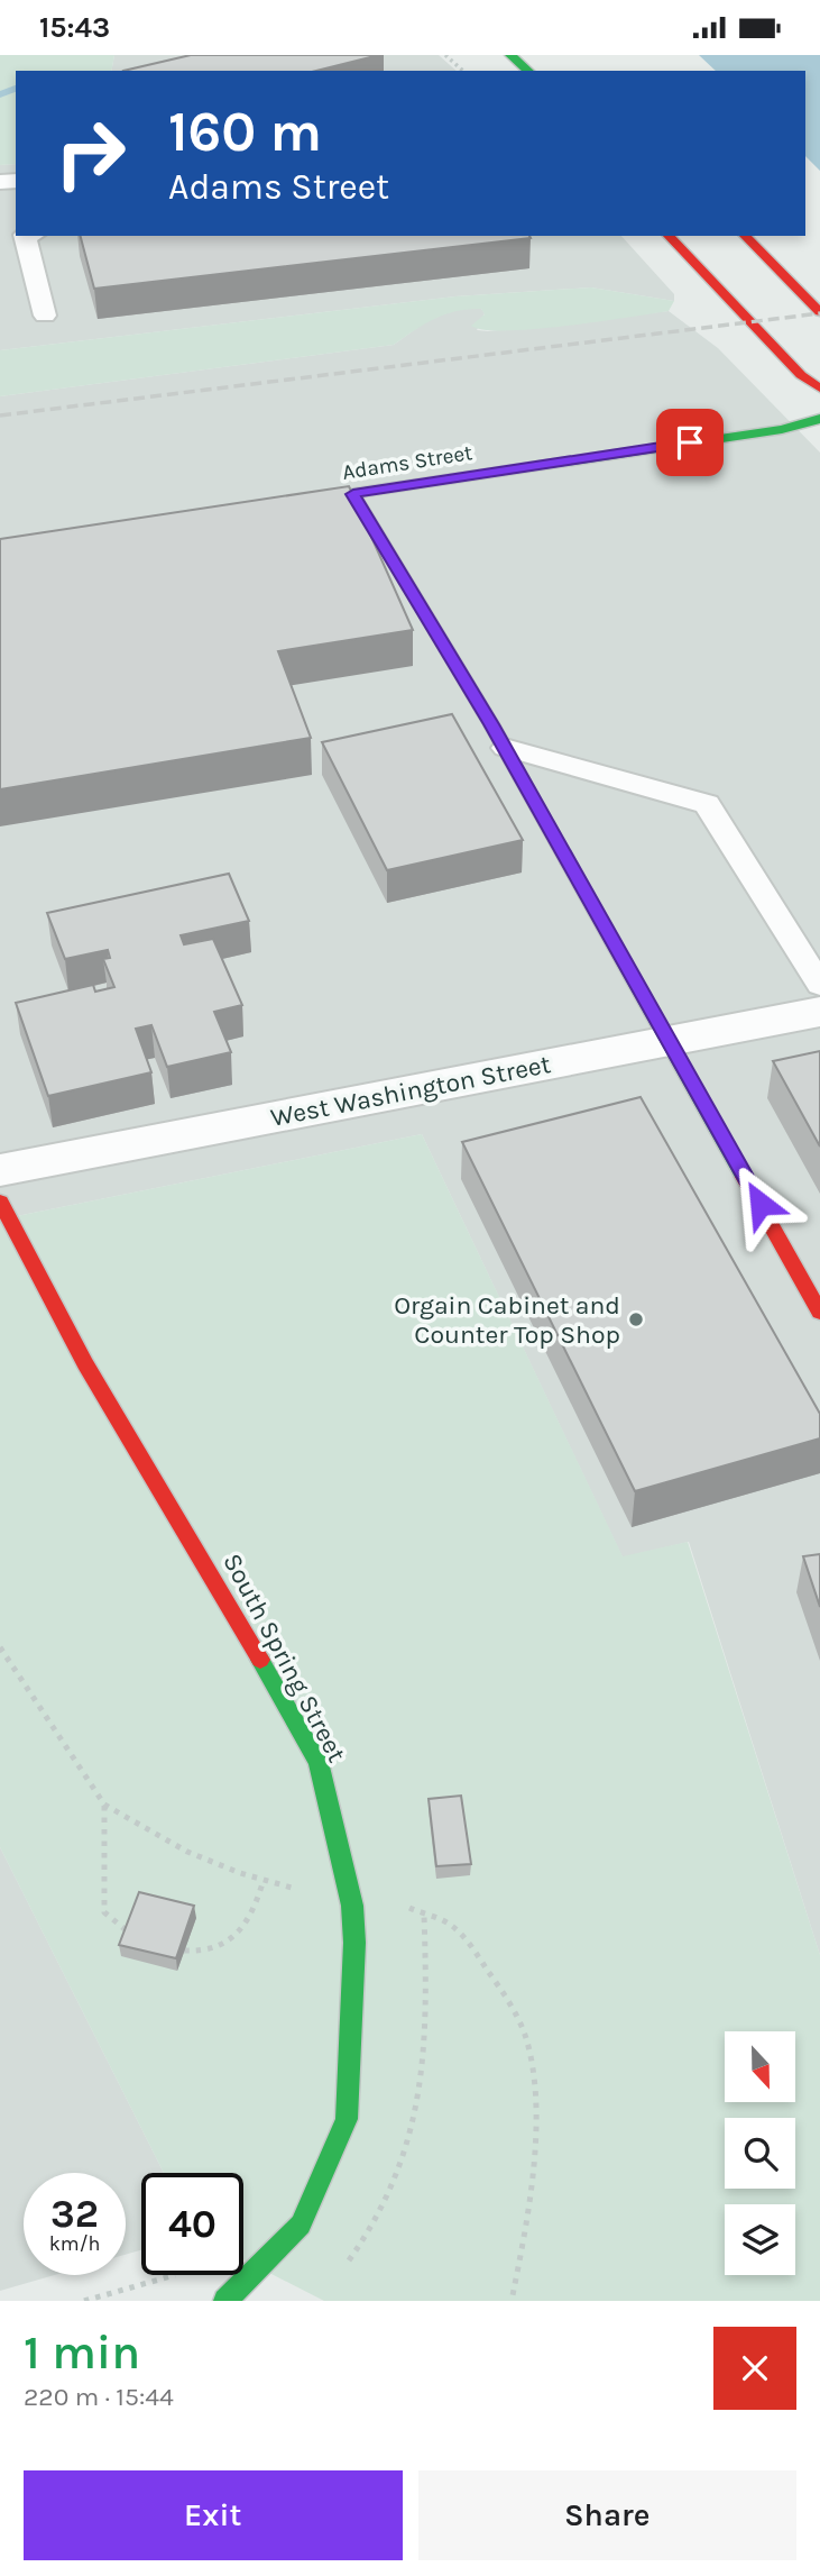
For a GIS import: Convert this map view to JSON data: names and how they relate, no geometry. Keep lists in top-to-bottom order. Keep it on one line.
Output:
{"streets":{"main road":["Adams Street","South Spring Street"],"street":["West Washington Street"]},"places":["Orgain Cabinet and Counter Top Shop"],"north":"bottom","page":{"status":"15:43","turn":["160 m","Adams Street"],"speed":"32 km/h","limit":"40","heading":["1 min","220 m · 15:44"],"buttons":["Exit","Share"]}}
